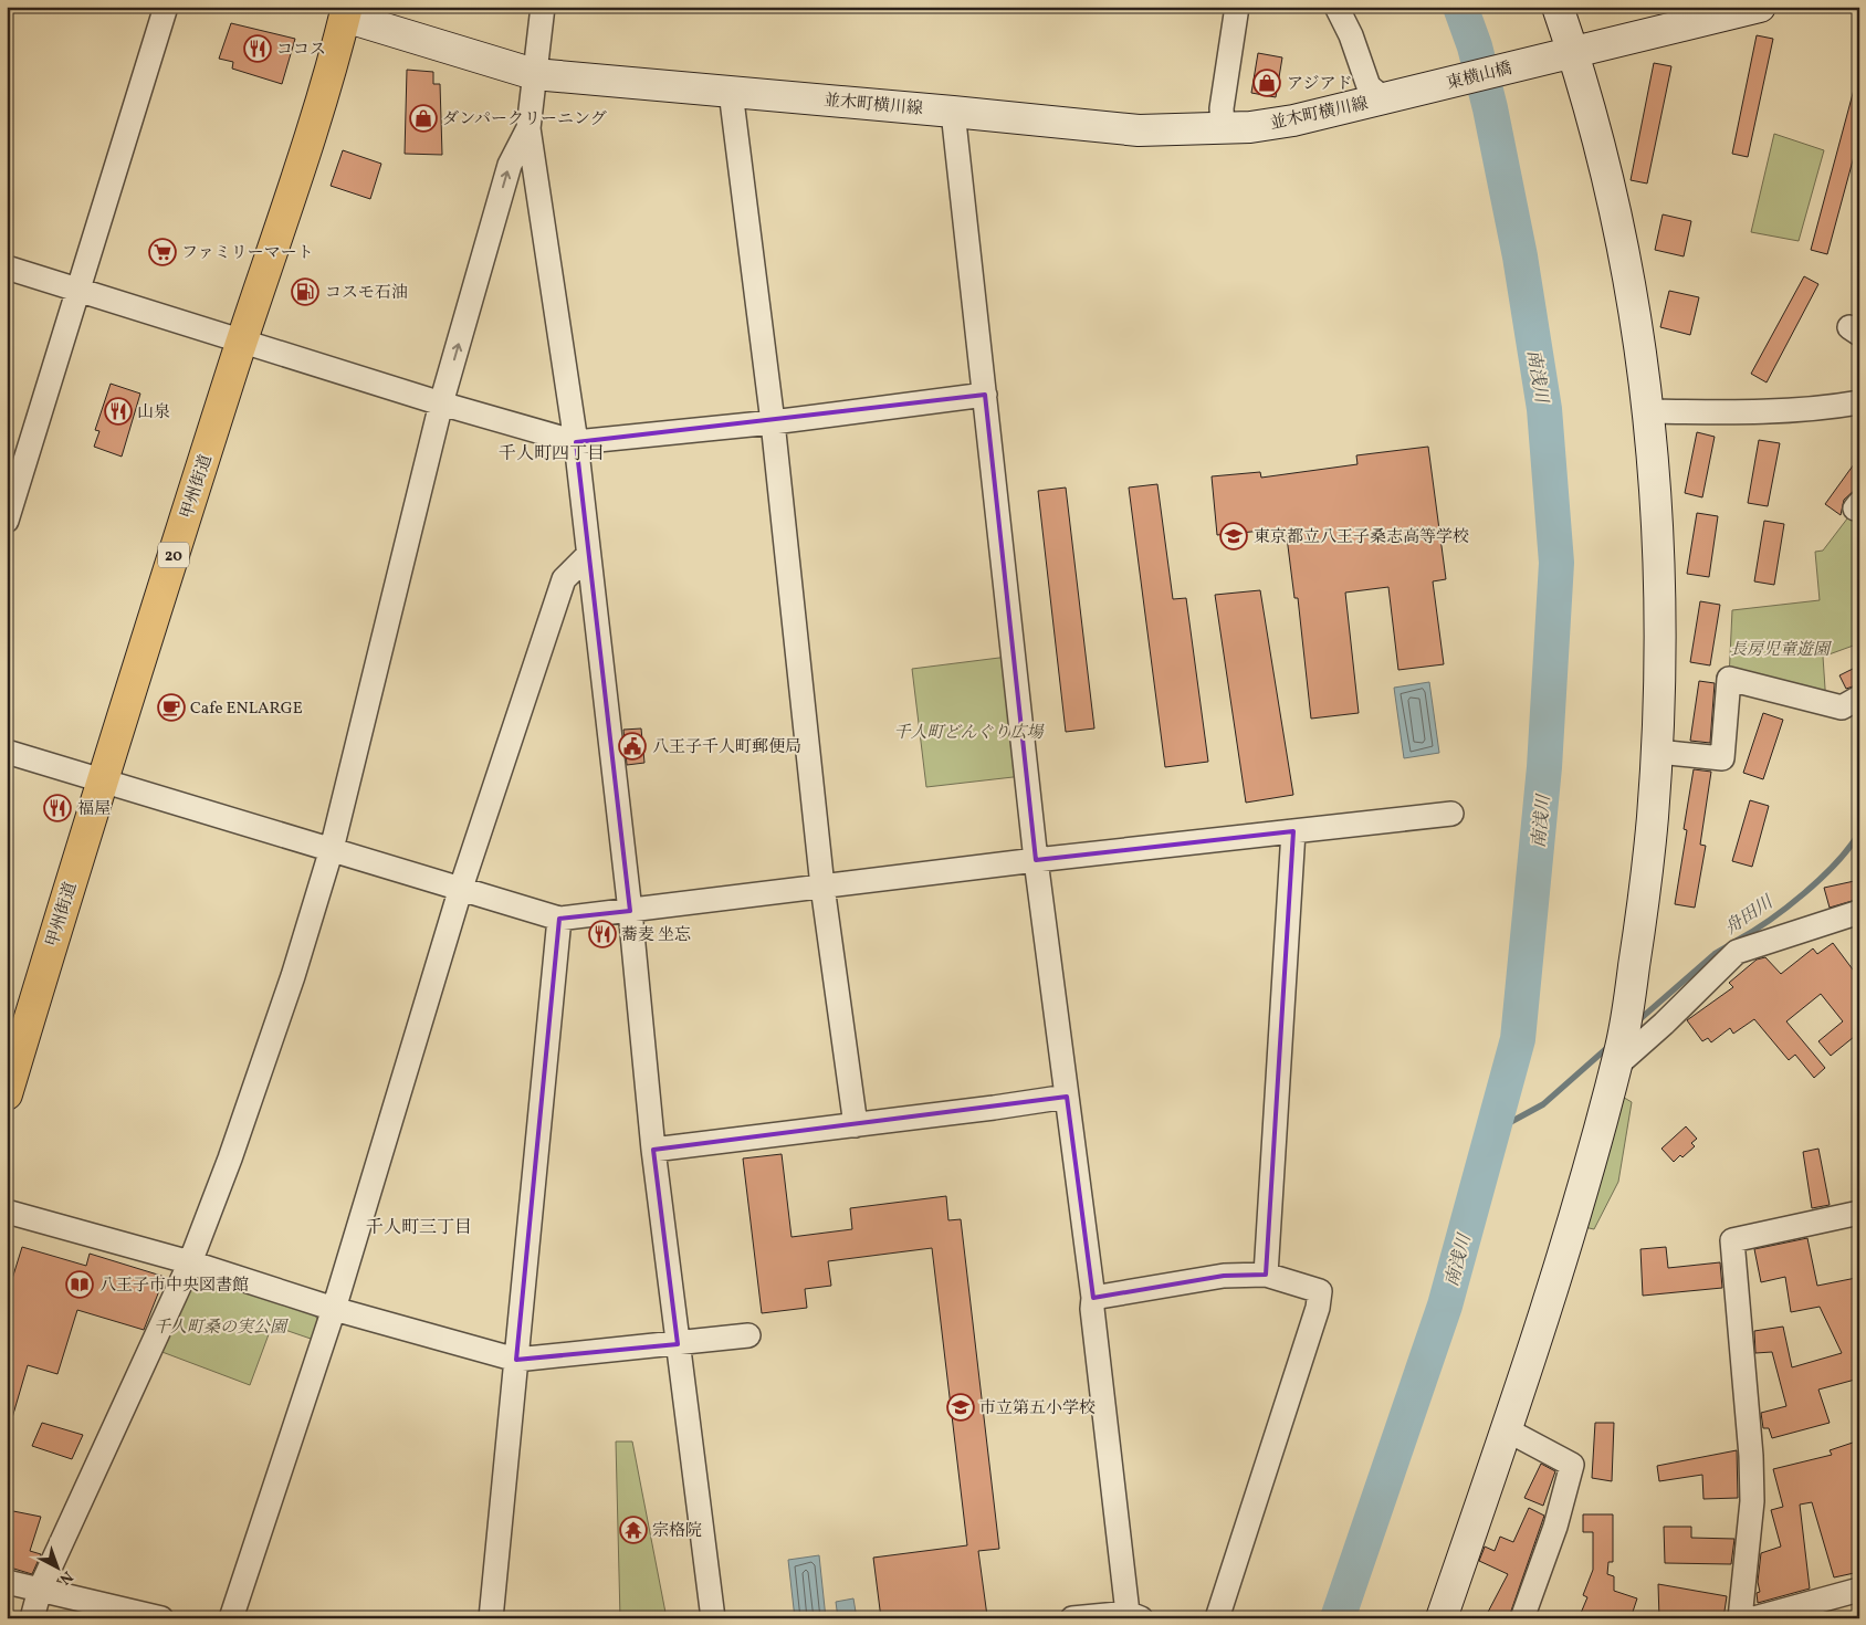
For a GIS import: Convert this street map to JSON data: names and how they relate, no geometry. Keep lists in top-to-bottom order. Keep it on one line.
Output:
{"streets":{"highway":["甲州街道","20"],"street":["東横山橋","並木町横川線"]},"crossings":[["東横山橋","並木町横川線"],["並木町横川線","甲州街道"]],"districts":["千人町四丁目","千人町三丁目"],"water":["南浅川","舟田川"],"parks":["長房児童遊園","千人町どんぐり広場","千人町桑の実公園"],"places":{"restaurant":["ココス","山泉","福屋","蕎麦 坐忘"],"shop":["アジアド","ダンパークリーニング"],"supermarket":["ファミリーマート"],"fuel station":["コスモ石油"],"school or university":["東京都立八王子桑志高等学校","市立第五小学校"],"cafe":["Cafe ENLARGE"],"public building":["八王子千人町郵便局"],"library":["八王子市中央図書館"],"temple":["宗格院"]},"north":"bottom right"}
